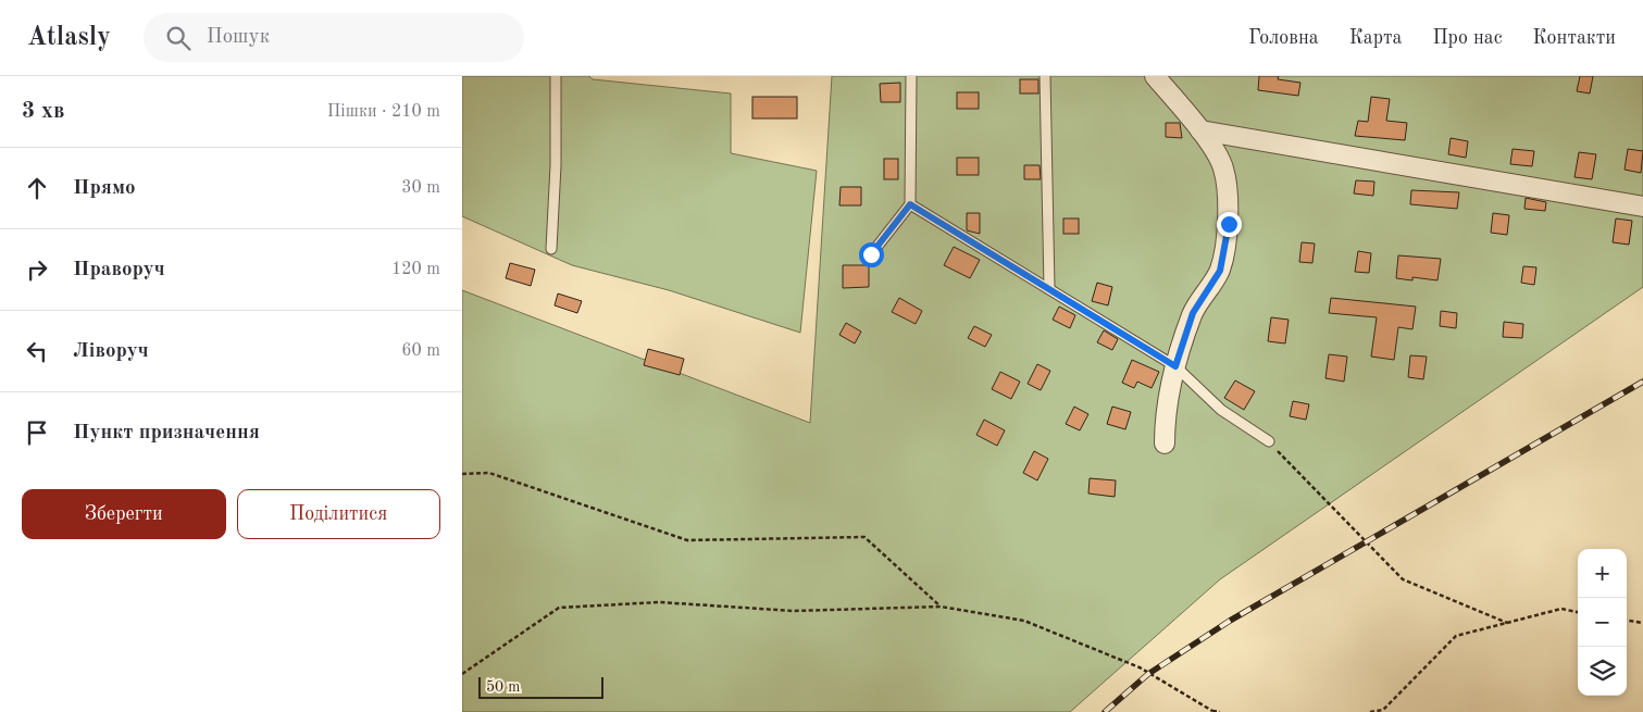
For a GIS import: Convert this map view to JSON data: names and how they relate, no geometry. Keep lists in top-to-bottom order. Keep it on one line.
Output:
{"scale_bar":"50 m","page":{"header":"Atlasly","search":"Пошук","nav":["Головна","Карта","Про нас","Контакти"],"heading":["3 хв","Пішки · 210 m"],"list":[["Прямо","30 m"],["Праворуч","120 m"],["Ліворуч","60 m"],"Пункт призначення"],"buttons":["Зберегти","Поділитися"],"map_buttons":["+","−"],"scale":"50 m"}}
